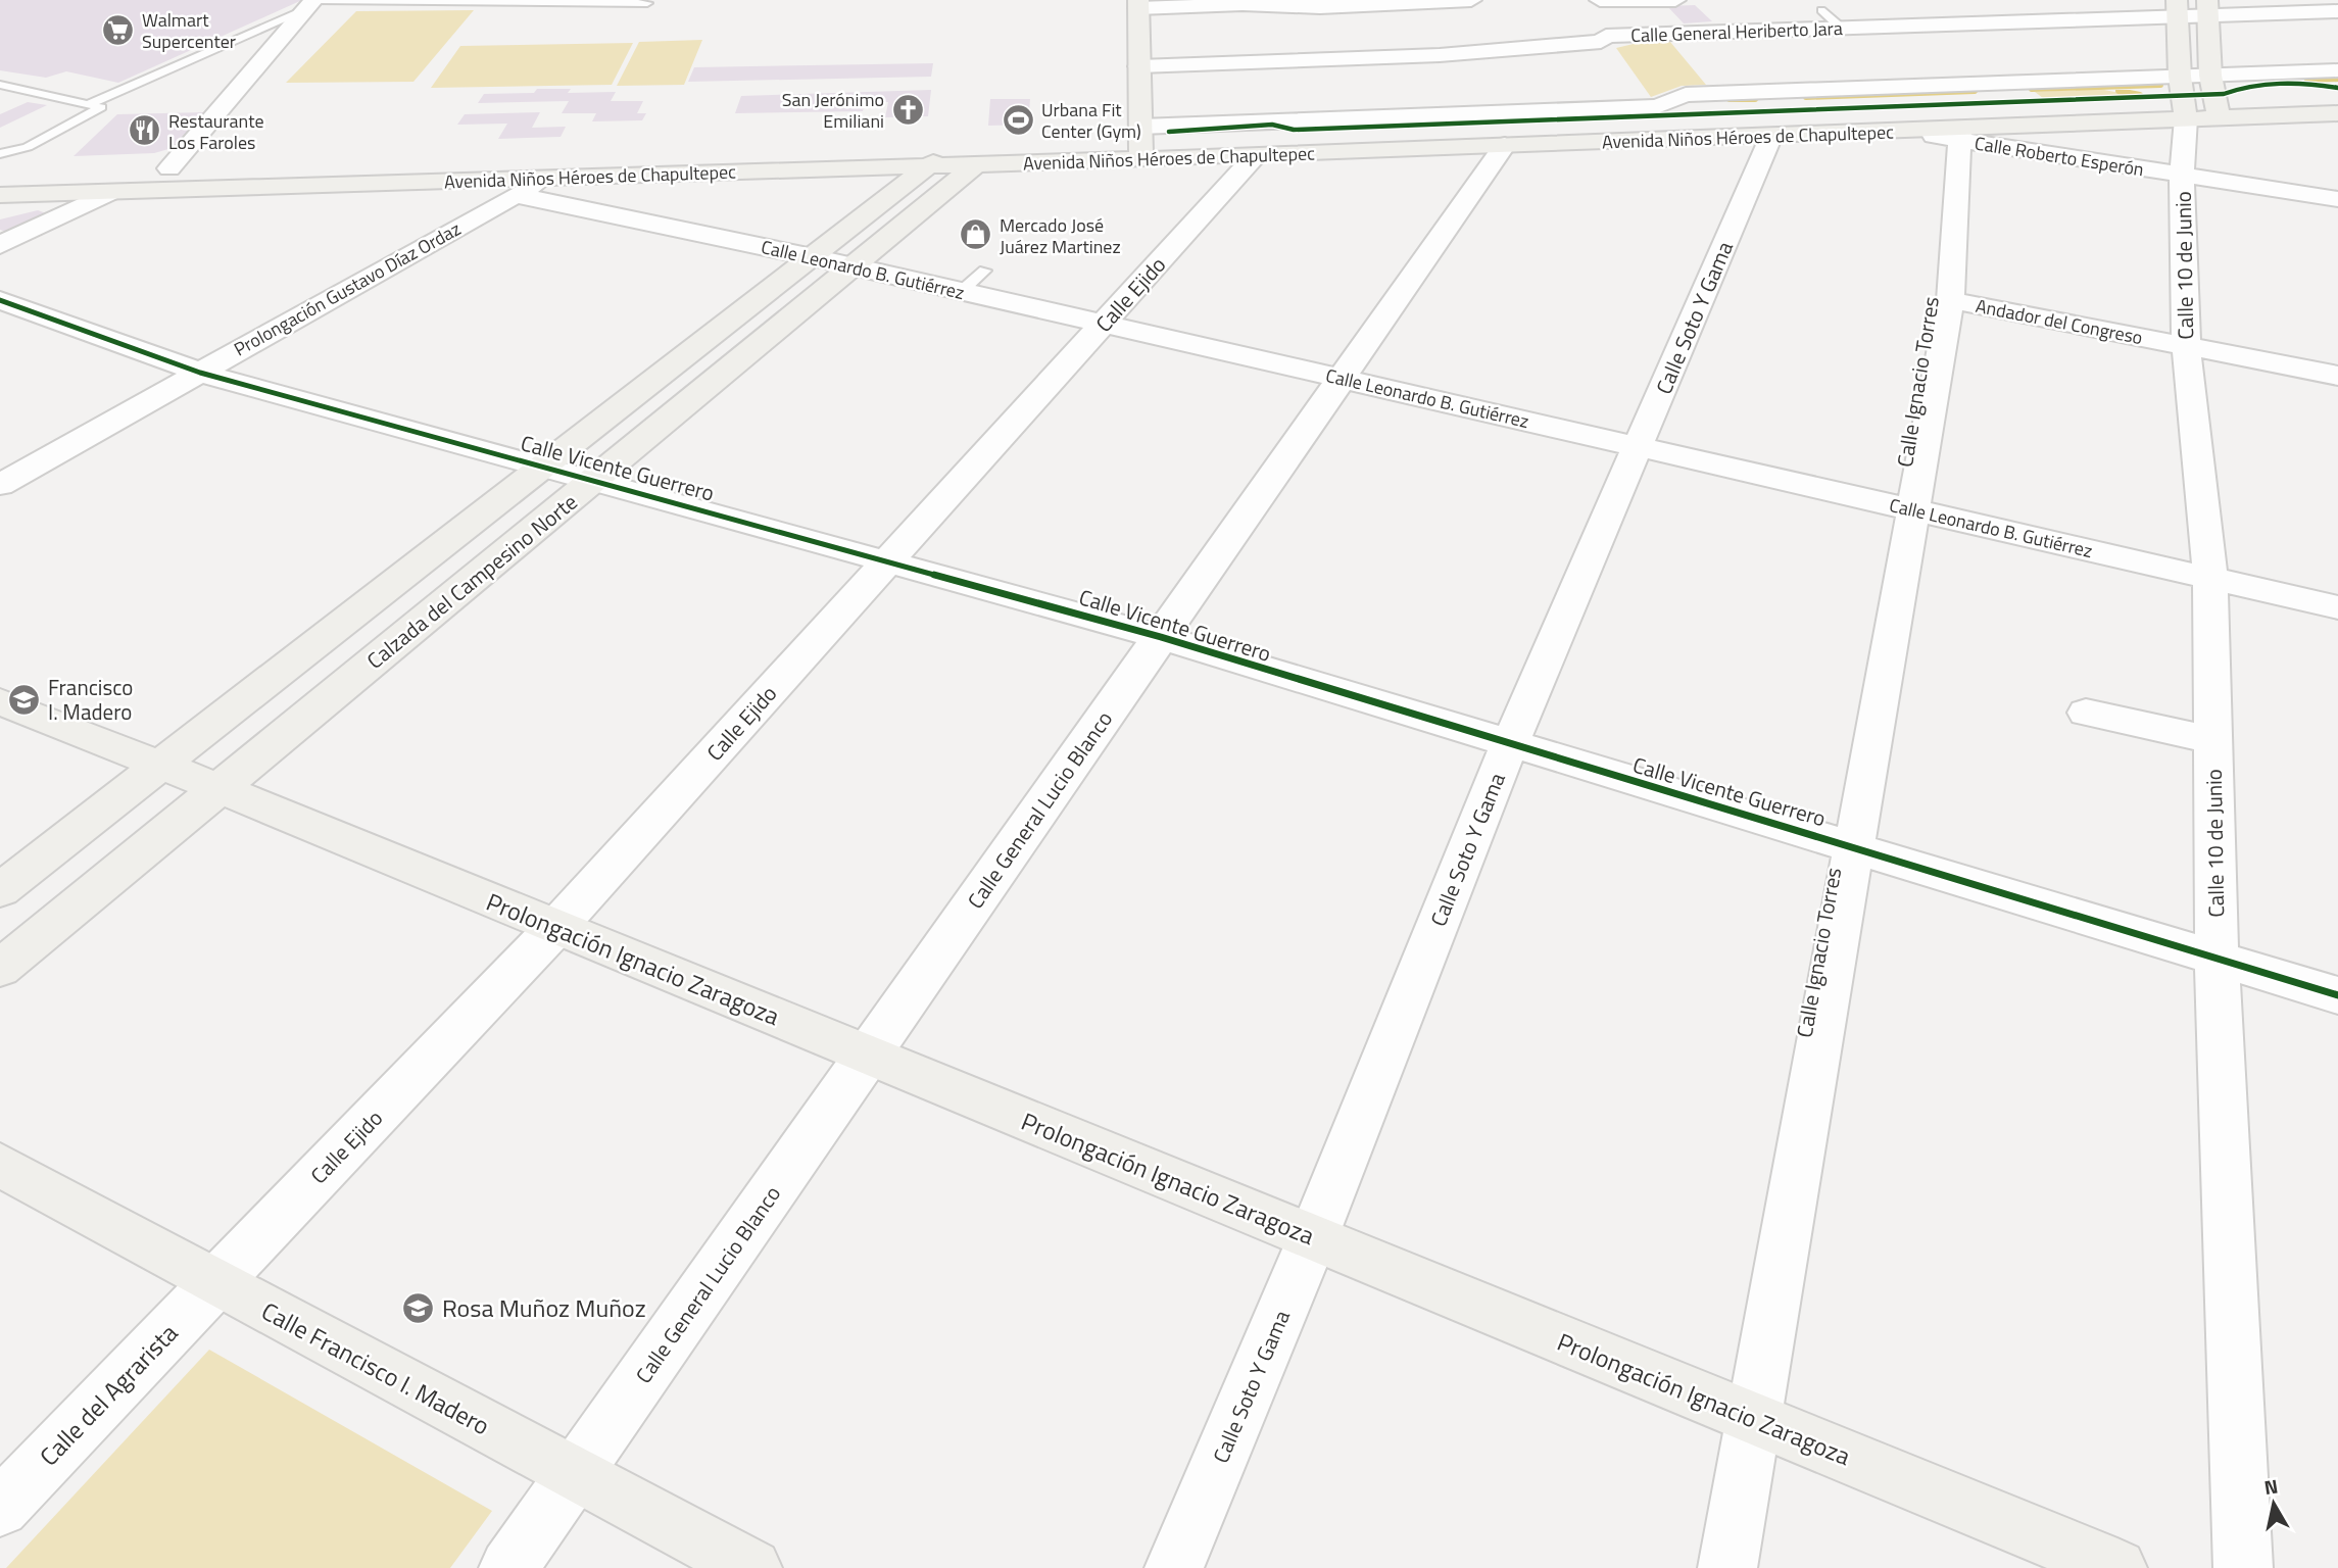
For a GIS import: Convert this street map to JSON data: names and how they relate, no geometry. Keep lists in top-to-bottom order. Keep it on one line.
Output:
{"streets":{"main road":["Avenida Niños Héroes de Chapultepec","Calzada del Campesino Norte","Prolongación Ignacio Zaragoza","Calle Francisco I. Madero"],"street":["Calle General Heriberto Jara","Calle Roberto Esperón","Calle 10 de Junio","Calle Leonardo B. Gutiérrez","Prolongación Gustavo Díaz Ordaz","Calle Ejido","Calle Soto Y Gama","Andador del Congreso","Calle Ignacio Torres","Calle Vicente Guerrero","Calle General Lucio Blanco","Calle del Agrarista"]},"crossings":[["Avenida Niños Héroes de Chapultepec","Calle Roberto Esperón"],["Avenida Niños Héroes de Chapultepec","Calle 10 de Junio"],["Avenida Niños Héroes de Chapultepec","Prolongación Gustavo Díaz Ordaz"],["Avenida Niños Héroes de Chapultepec","Calle Ejido"],["Avenida Niños Héroes de Chapultepec","Calle Soto Y Gama"],["Avenida Niños Héroes de Chapultepec","Calle Ignacio Torres"],["Avenida Niños Héroes de Chapultepec","Calzada del Campesino Norte"],["Avenida Niños Héroes de Chapultepec","Calle General Lucio Blanco"],["Calle Roberto Esperón","Calle 10 de Junio"],["Calle Roberto Esperón","Calle Ignacio Torres"],["Calle 10 de Junio","Calle Leonardo B. Gutiérrez"],["Calle 10 de Junio","Andador del Congreso"],["Calle 10 de Junio","Calle Vicente Guerrero"],["Calle Leonardo B. Gutiérrez","Prolongación Gustavo Díaz Ordaz"],["Calle Leonardo B. Gutiérrez","Calle Ejido"],["Calle Leonardo B. Gutiérrez","Calle Soto Y Gama"],["Calle Leonardo B. Gutiérrez","Calle Ignacio Torres"],["Calle Leonardo B. Gutiérrez","Calzada del Campesino Norte"],["Calle Leonardo B. Gutiérrez","Calle General Lucio Blanco"],["Prolongación Gustavo Díaz Ordaz","Calle Vicente Guerrero"],["Calle Ejido","Calle Vicente Guerrero"],["Calle Ejido","Prolongación Ignacio Zaragoza"],["Calle Ejido","Calle Francisco I. Madero"],["Calle Ejido","Calle del Agrarista"],["Calle Soto Y Gama","Calle Vicente Guerrero"],["Calle Soto Y Gama","Prolongación Ignacio Zaragoza"],["Andador del Congreso","Calle Ignacio Torres"],["Calle Ignacio Torres","Calle Vicente Guerrero"],["Calle Ignacio Torres","Prolongación Ignacio Zaragoza"],["Calle Vicente Guerrero","Calzada del Campesino Norte"],["Calle Vicente Guerrero","Calle General Lucio Blanco"],["Calzada del Campesino Norte","Prolongación Ignacio Zaragoza"],["Calle General Lucio Blanco","Prolongación Ignacio Zaragoza"],["Calle General Lucio Blanco","Calle Francisco I. Madero"],["Calle Francisco I. Madero","Calle del Agrarista"]],"places":{"supermarket":["Walmart Supercenter"],"church":["San Jerónimo Emiliani"],"sports":["Urbana Fit Center (Gym)"],"restaurant":["Restaurante Los Faroles"],"shop":["Mercado José Juárez Martinez"],"school or university":["Francisco I. Madero","Rosa Muñoz Muñoz"]},"north":"top"}
